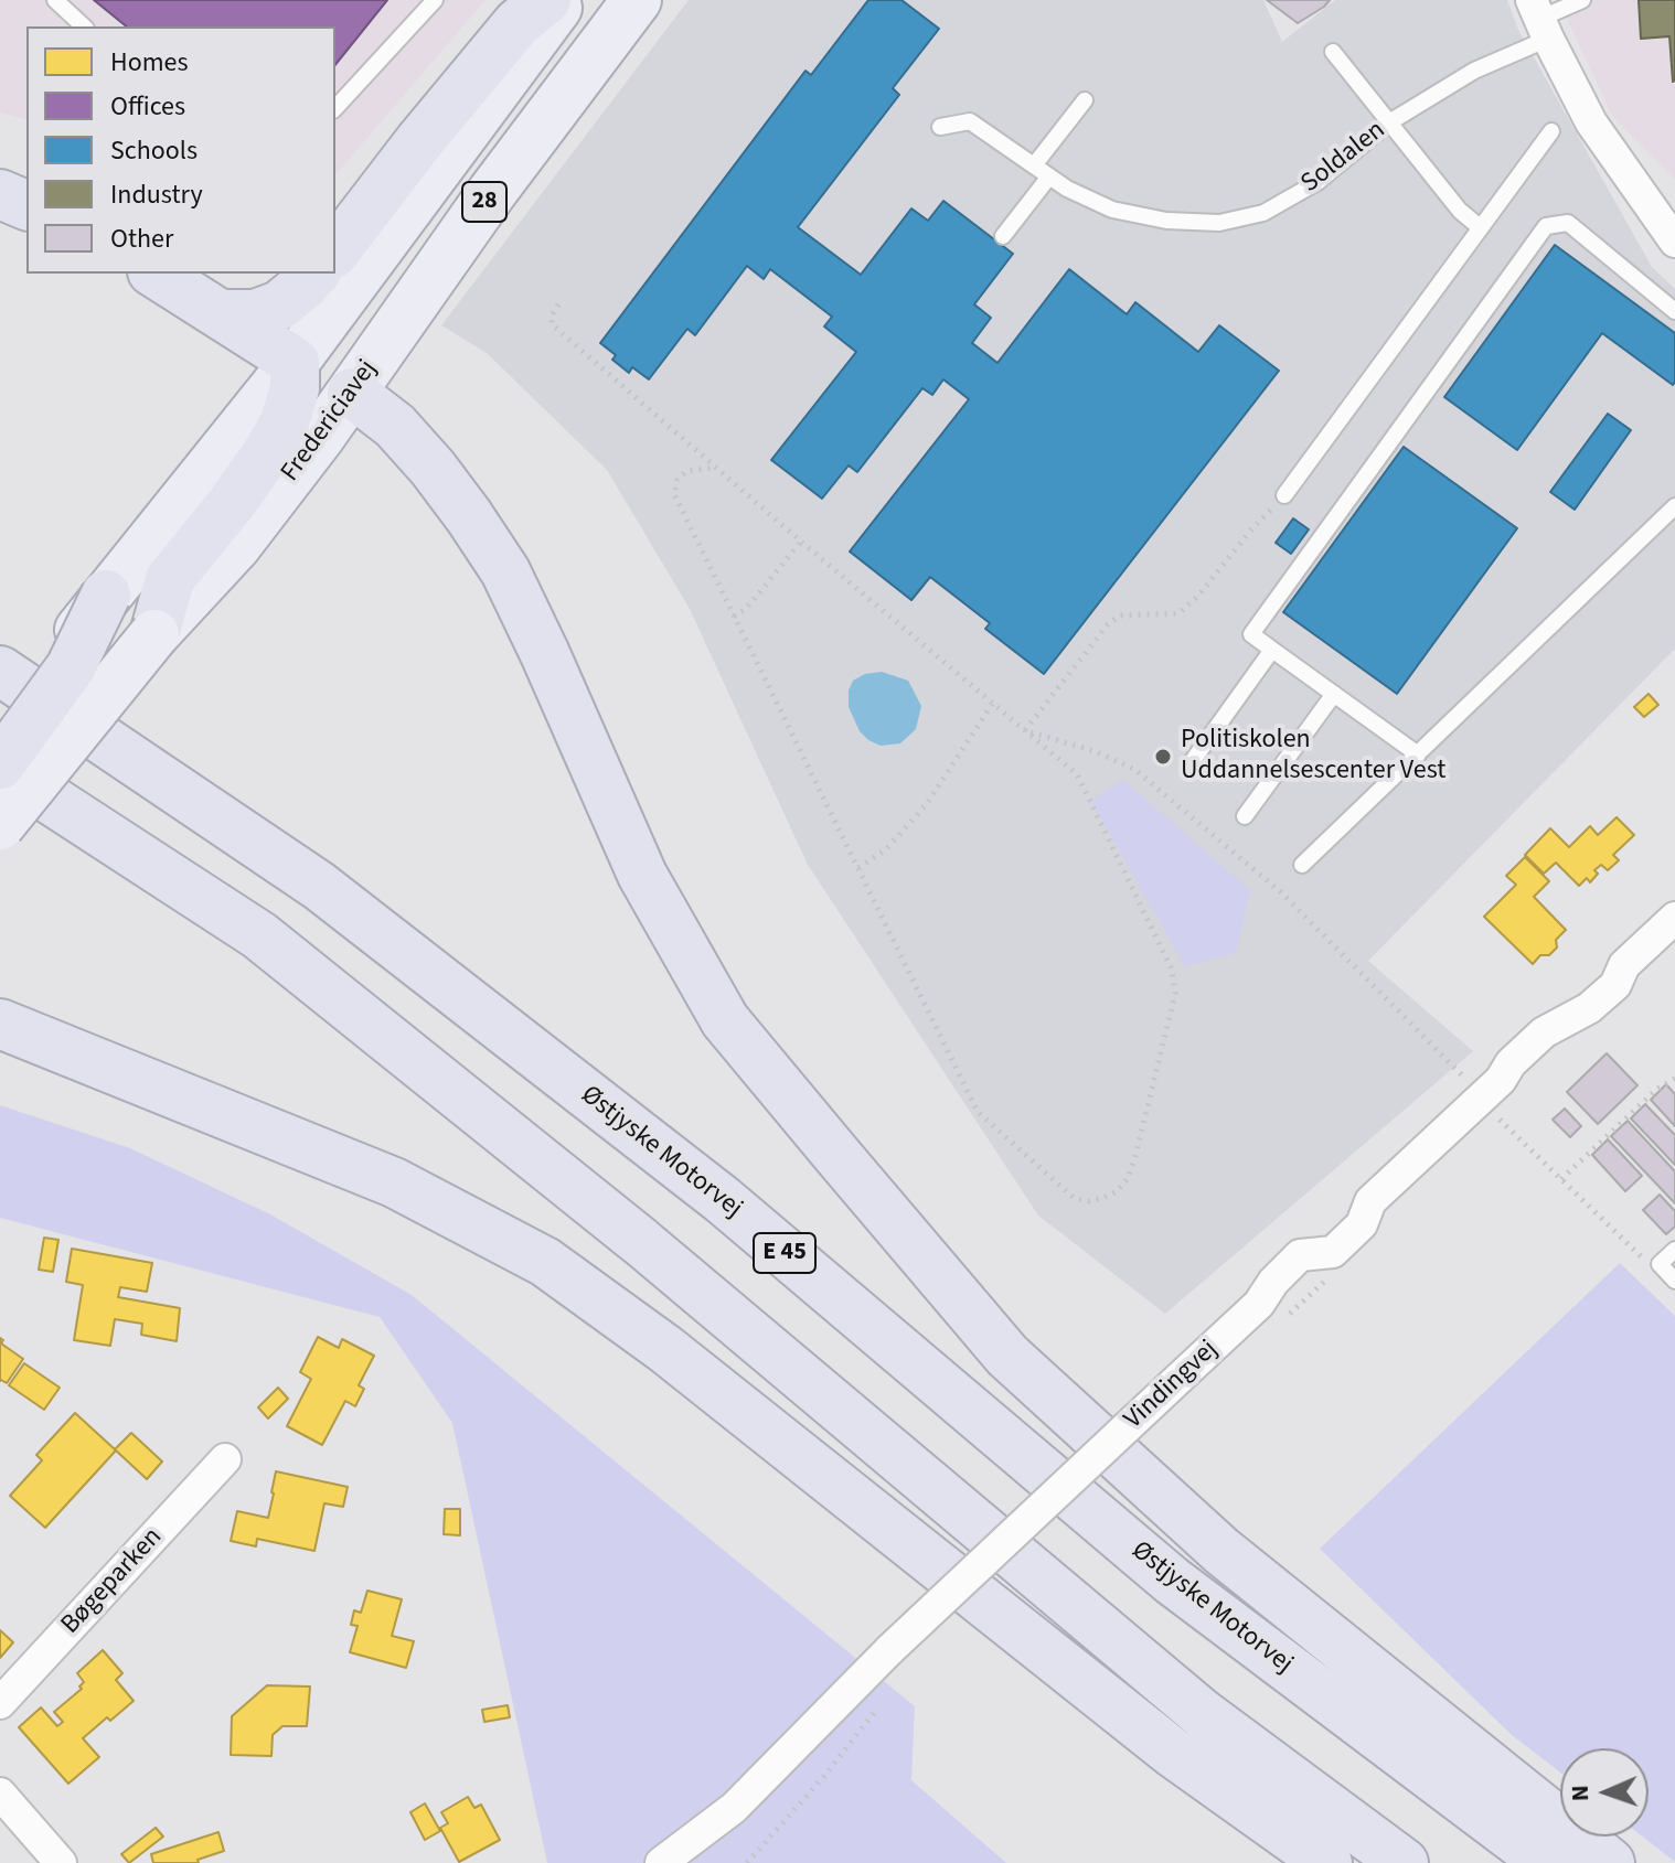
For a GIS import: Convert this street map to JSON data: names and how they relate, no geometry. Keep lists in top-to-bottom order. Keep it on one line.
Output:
{"streets":{"highway":["Østjyske Motorvej","E 45"],"main road":["28","Fredericiavej"],"street":["Vindingvej","Bøgeparken"],"lane":["Soldalen"]},"places":["Politiskolen Uddannelsescenter Vest"],"legend":["Homes","Offices","Schools","Industry","Other"],"north":"left"}
